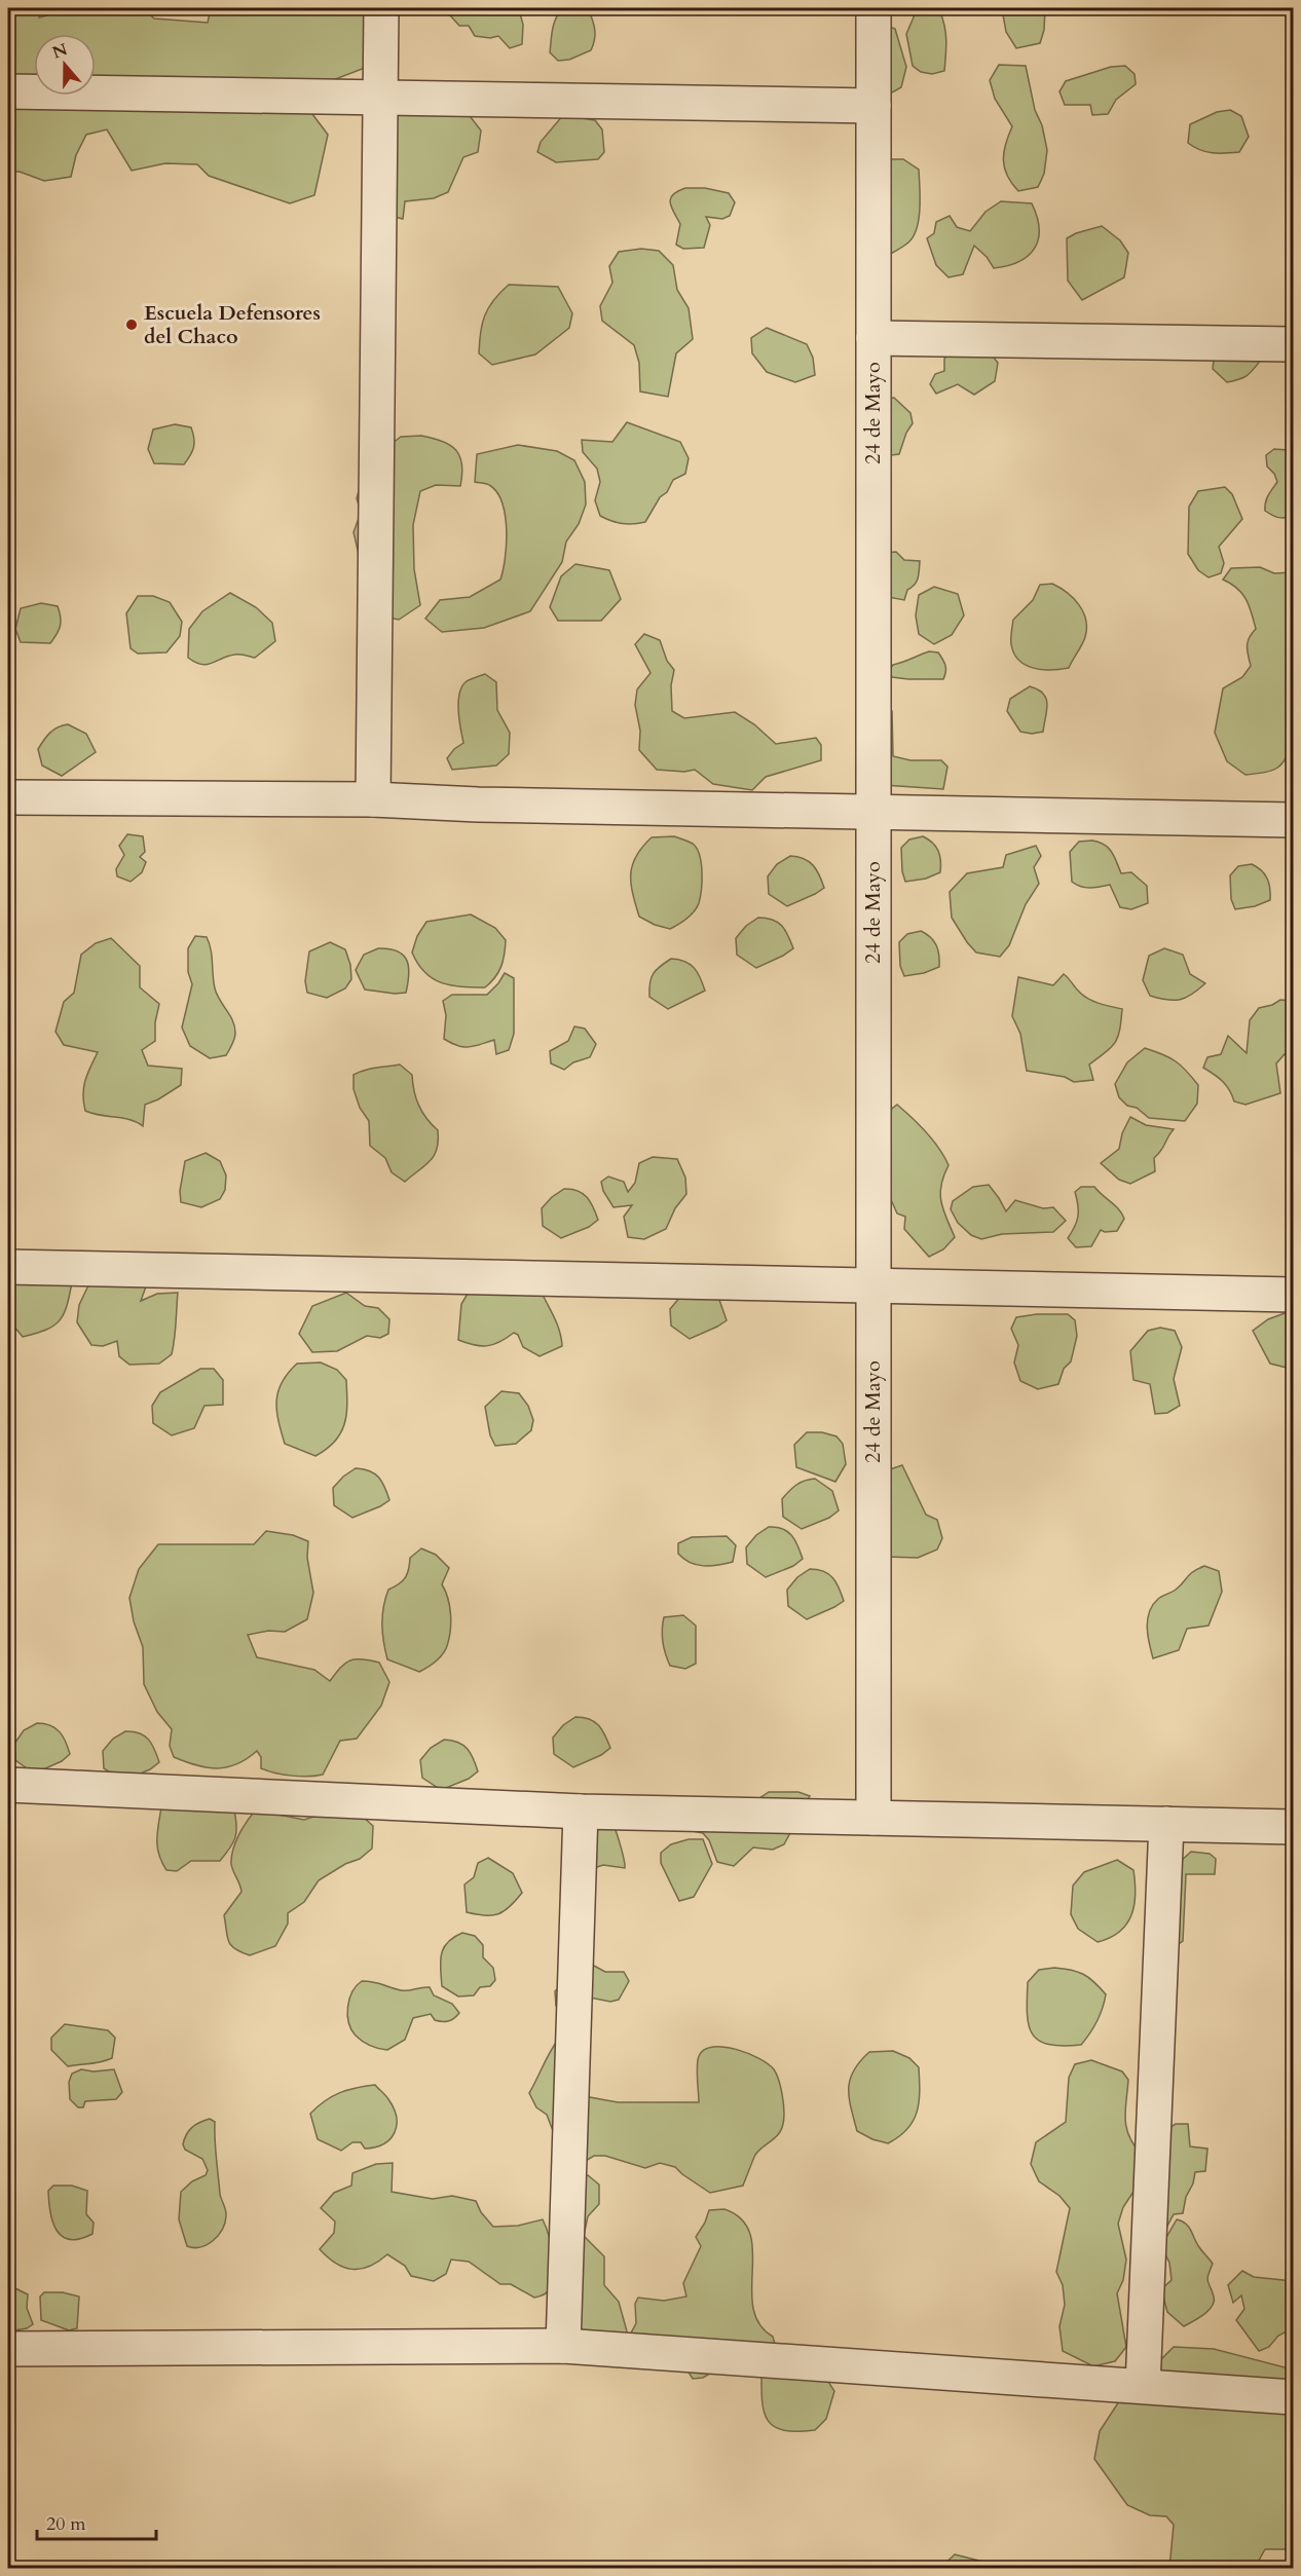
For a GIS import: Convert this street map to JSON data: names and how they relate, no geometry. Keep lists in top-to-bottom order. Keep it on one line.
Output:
{"streets":{"street":["24 de Mayo"]},"places":["Escuela Defensores del Chaco"],"scale_bar":"20 m","north":"top"}
